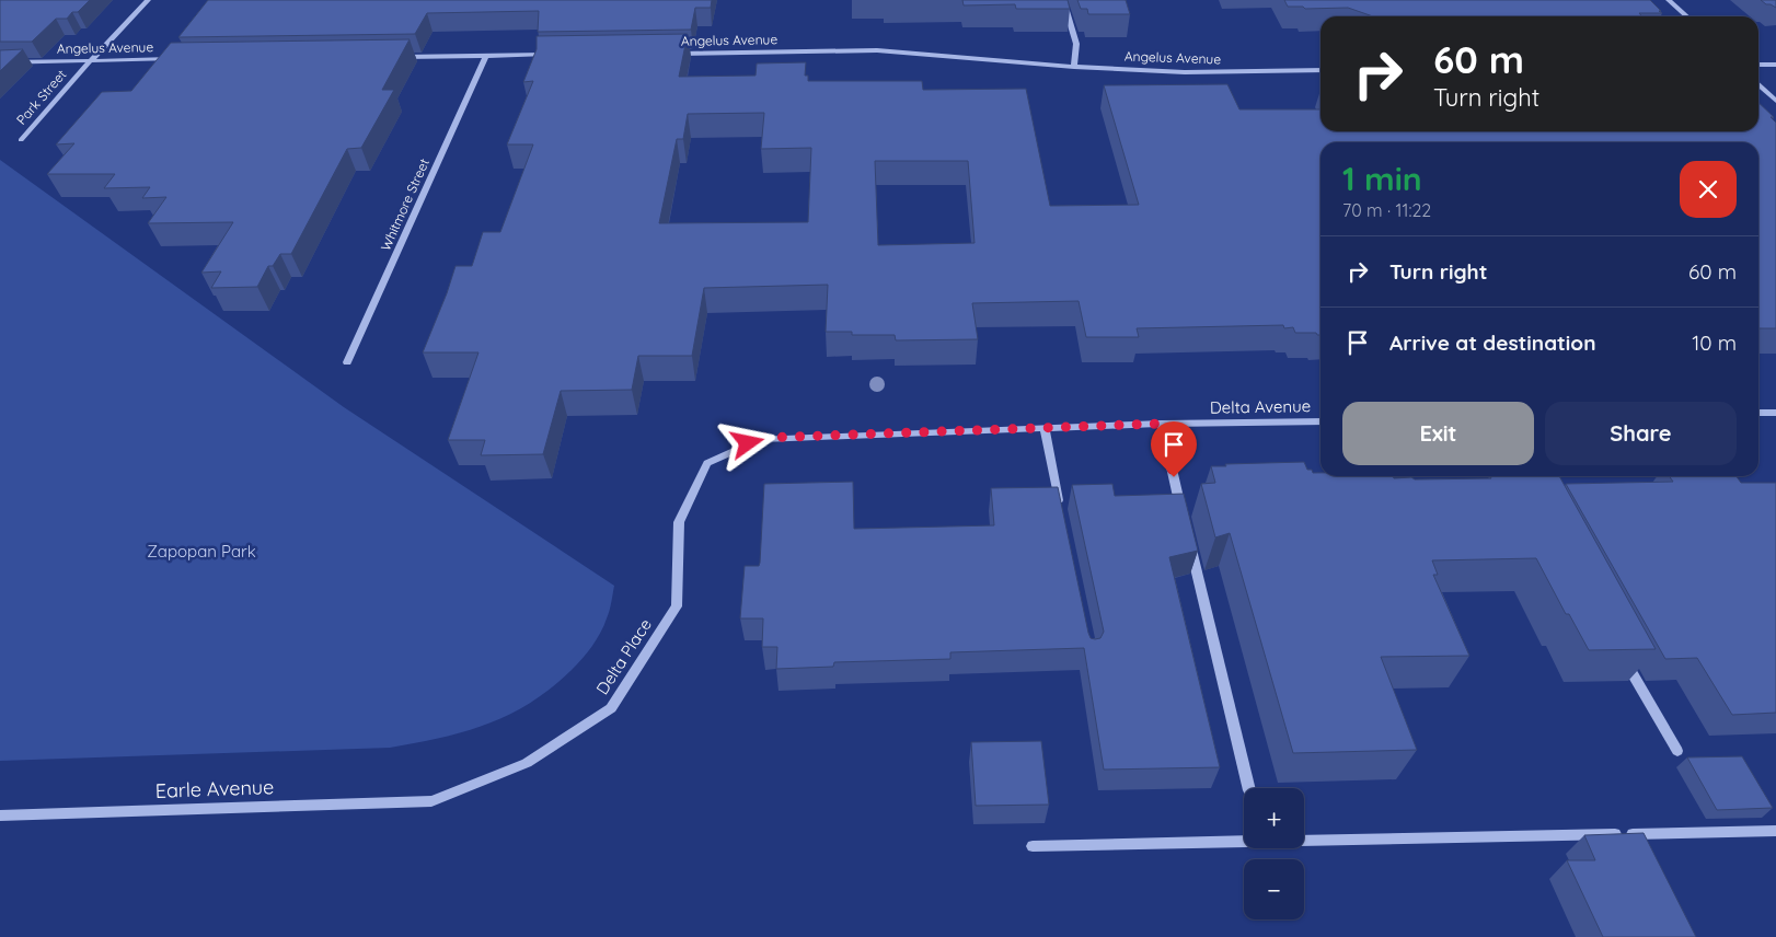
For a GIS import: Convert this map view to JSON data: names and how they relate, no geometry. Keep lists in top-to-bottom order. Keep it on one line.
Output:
{"streets":{"street":["Angelus Avenue","Park Street","Whitmore Street","Delta Avenue","Delta Place","Earle Avenue"]},"crossings":[["Angelus Avenue","Park Street"],["Delta Avenue","Delta Place"],["Delta Place","Earle Avenue"]],"parks":["Zapopan Park"],"page":{"turn":["60 m","Turn right"],"heading":["1 min","70 m · 11:22"],"list":[{"name":"Turn right","value":"60 m"},{"name":"Arrive at destination","value":"10 m"}],"buttons":["Exit","Share"],"map_buttons":["+","−"]}}
